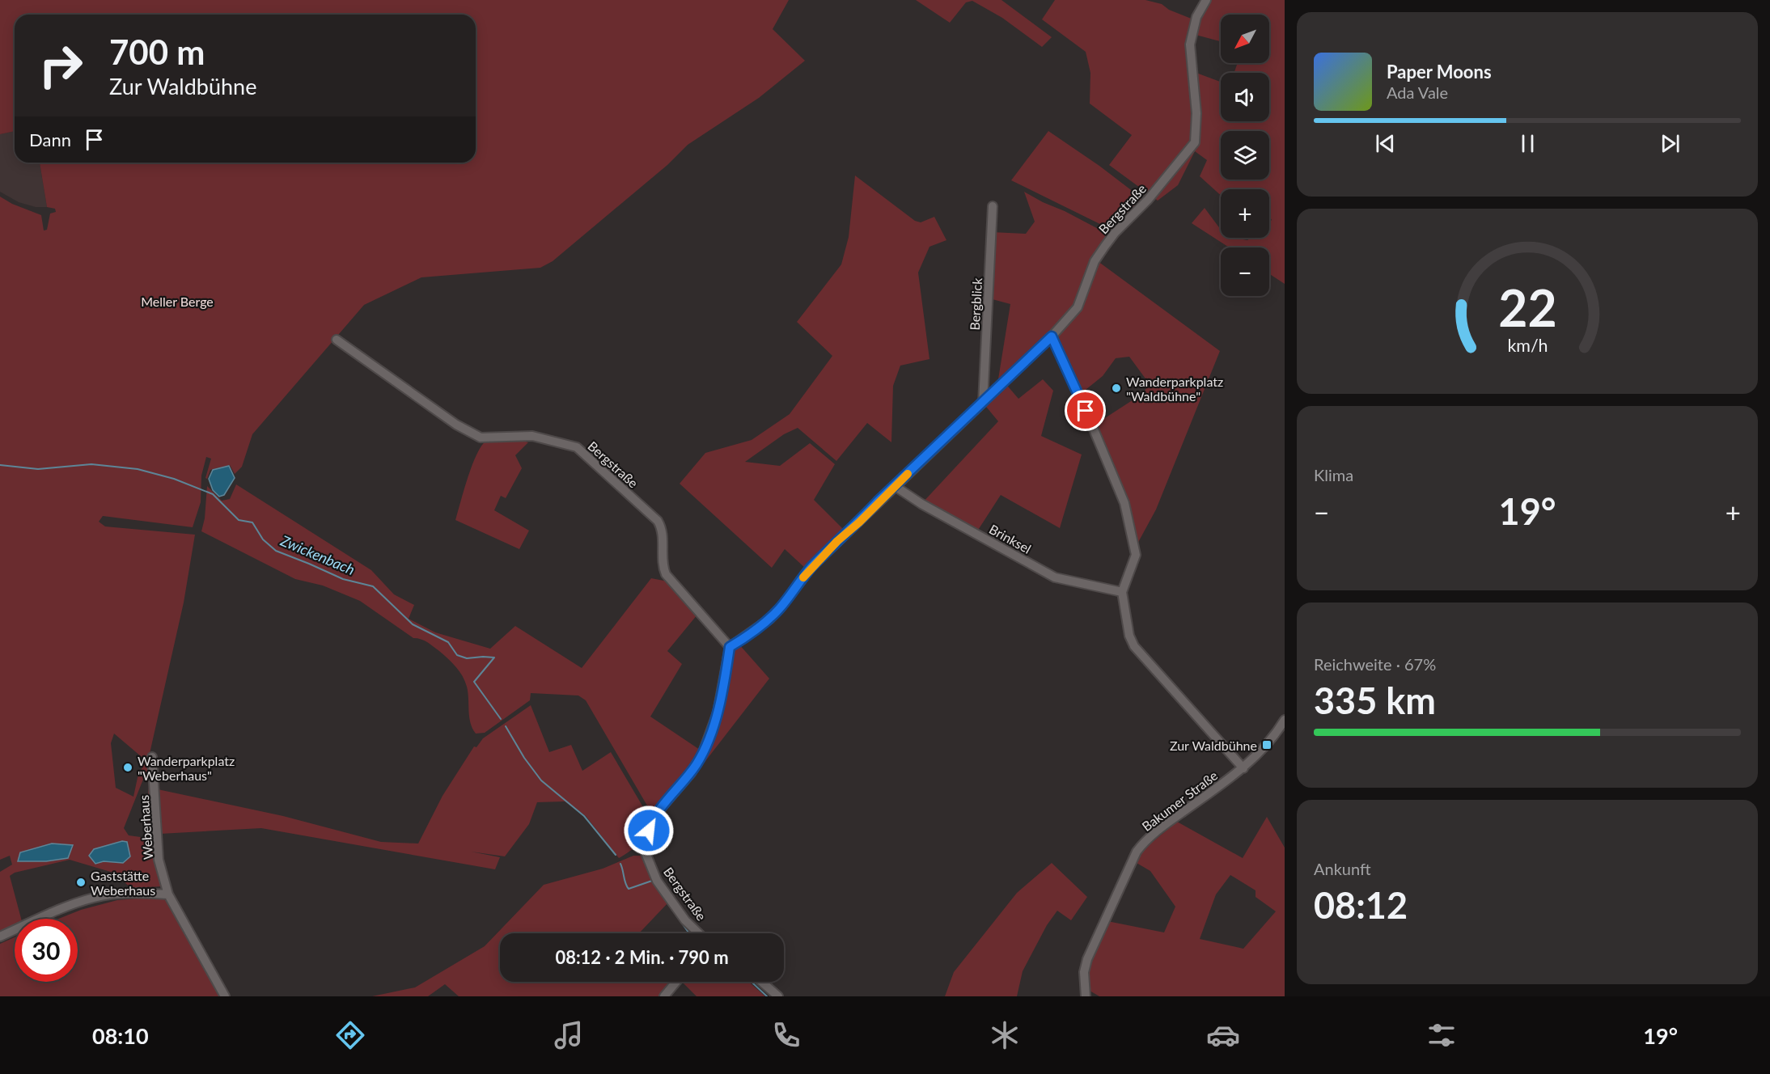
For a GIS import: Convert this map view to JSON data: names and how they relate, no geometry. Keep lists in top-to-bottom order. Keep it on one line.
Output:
{"streets":{"street":["Bergstraße","Bergblick","Brinksel","Bakumer Straße","Weberhaus"]},"crossings":[["Bergstraße","Bergblick"],["Bergstraße","Brinksel"]],"water":["Zwickenbach"],"parks":["Meller Berge"],"places":{"other":["Wanderparkplatz \"Waldbühne\"","Wanderparkplatz \"Weberhaus\"","Gaststätte Weberhaus"],"transit":["Zur Waldbühne"]},"north":"bottom left","page":{"map_buttons":["+","−"],"turn":["700 m","Zur Waldbühne"],"song":["Paper Moons","Ada Vale"],"then":"Dann","tile":["Klima",["Reichweite · 67%","335 km"],["Ankunft","08:12"]],"heat":["−","19°","+"],"limit":"30","trip":"08:12 · 2 Min. · 790 m","tabs":["08:10","19°"],"gauge":["22","km/h"]}}
